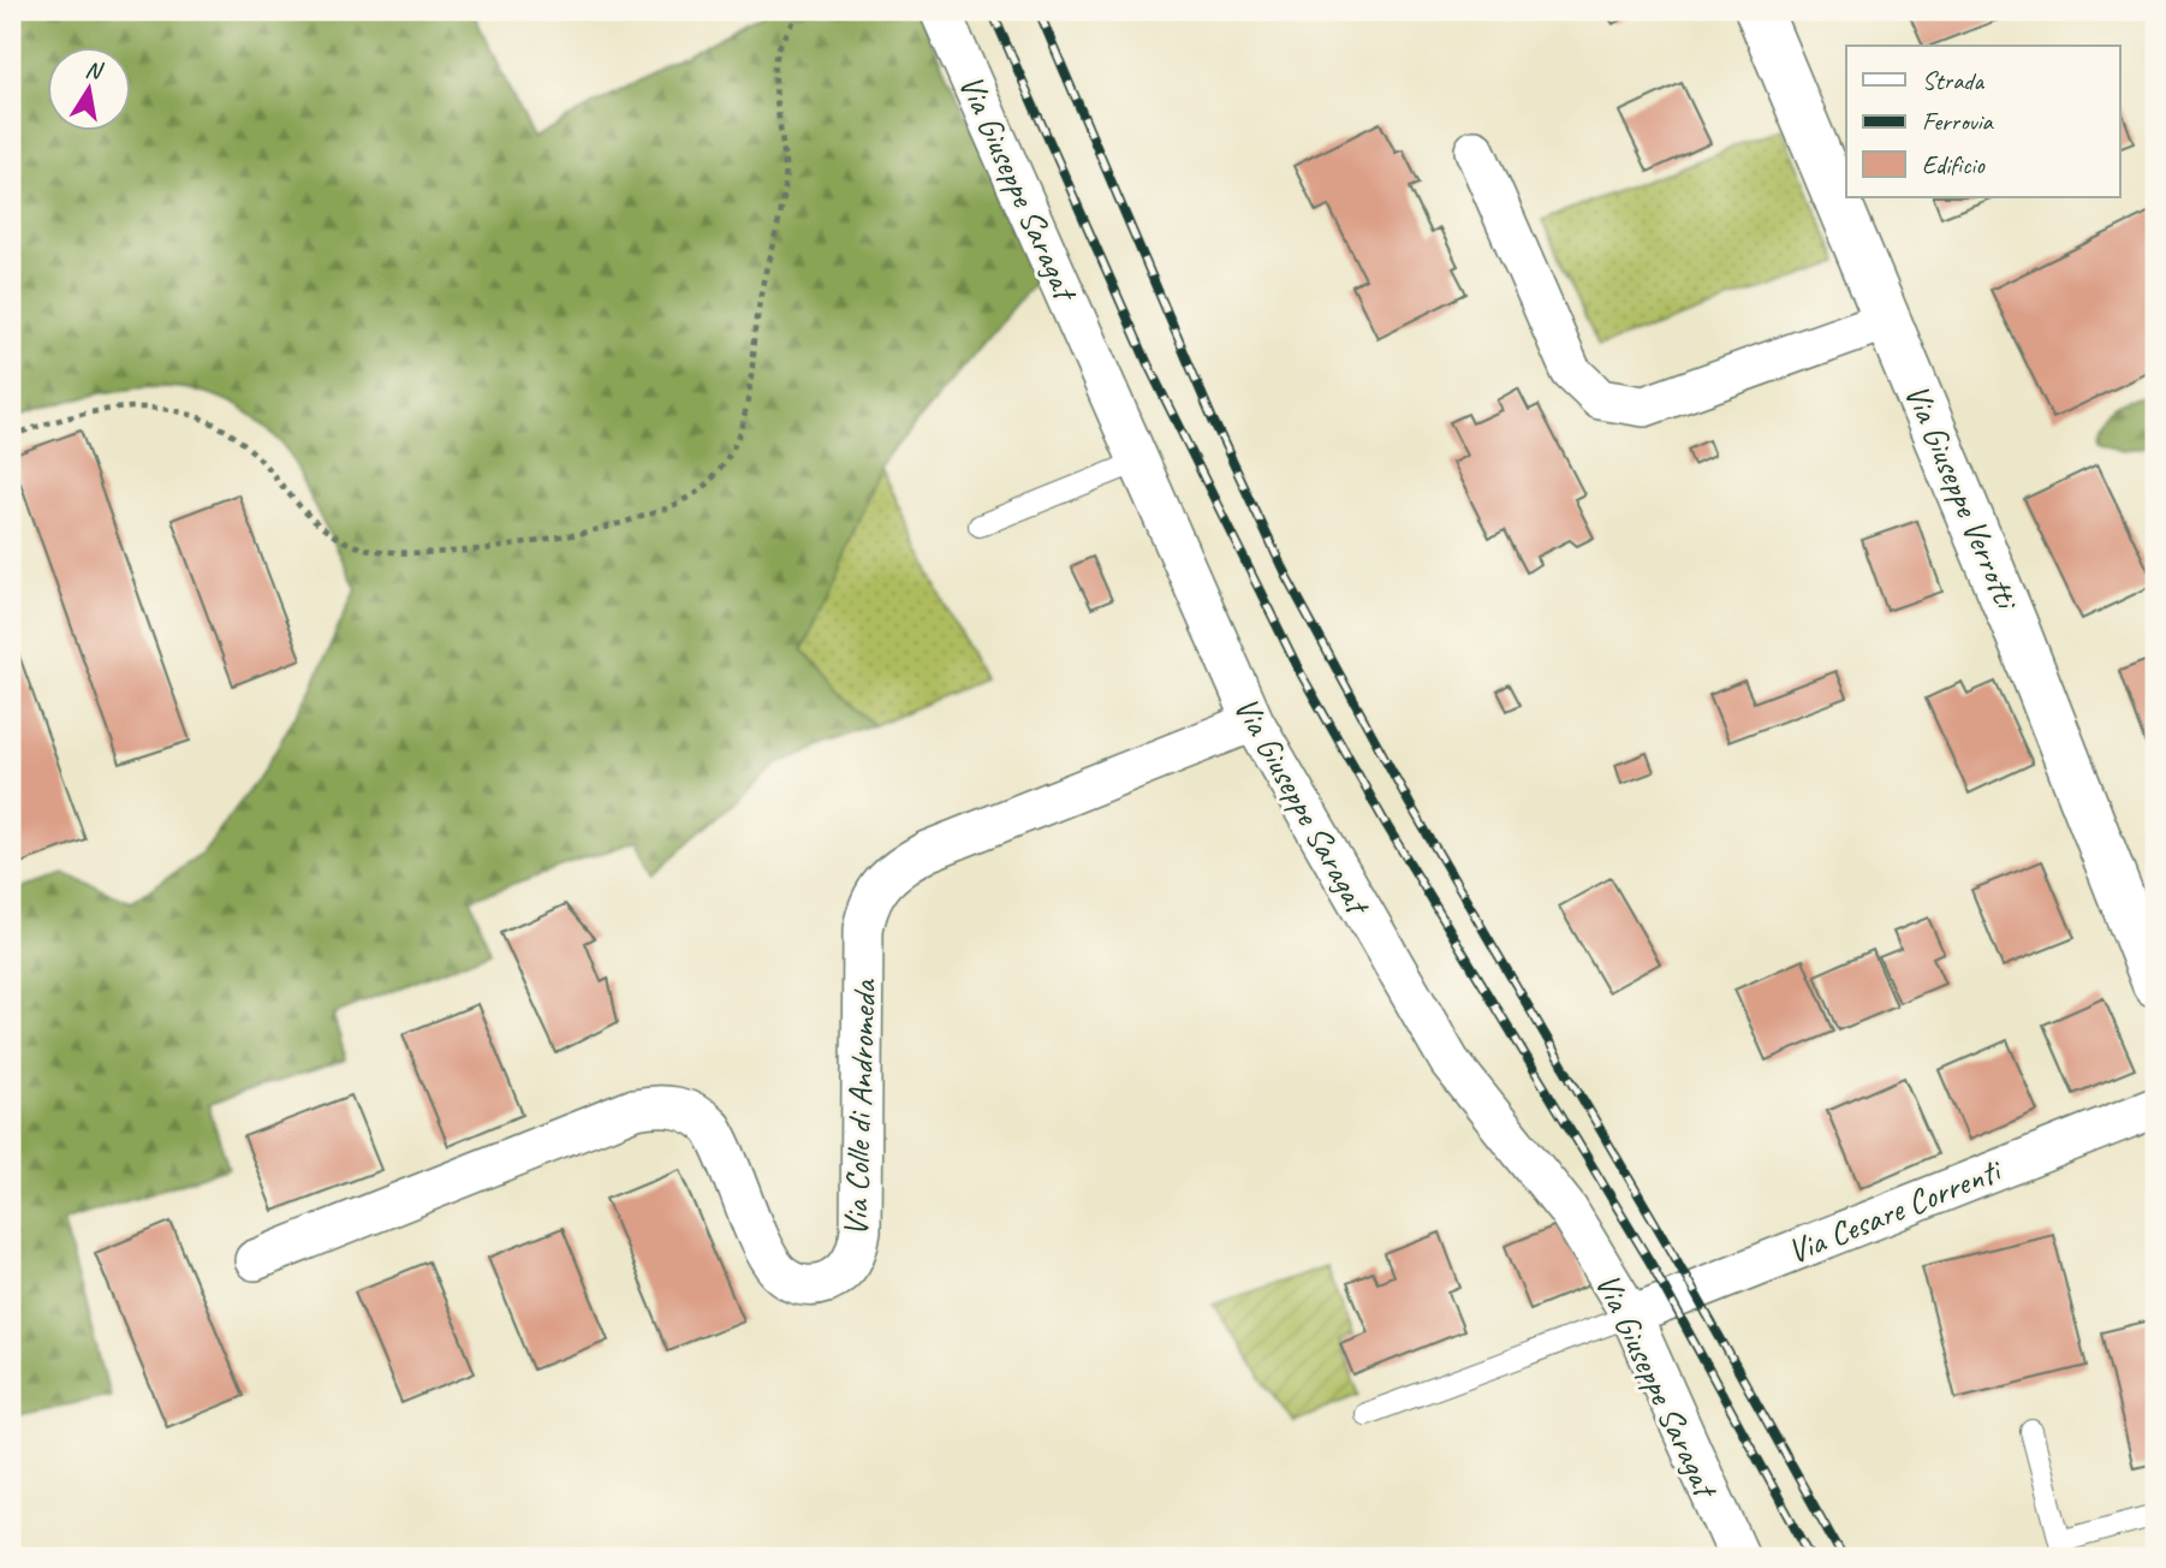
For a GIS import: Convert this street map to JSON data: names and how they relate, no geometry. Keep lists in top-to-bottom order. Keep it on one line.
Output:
{"streets":{"street":["Via Giuseppe Saragat","Via Giuseppe Verrotti","Via Colle di Andromeda","Via Cesare Correnti"]},"crossings":[["Via Giuseppe Saragat","Via Colle di Andromeda"],["Via Giuseppe Saragat","Via Cesare Correnti"]],"legend":["Strada","Ferrovia","Edificio"],"north":"top"}
